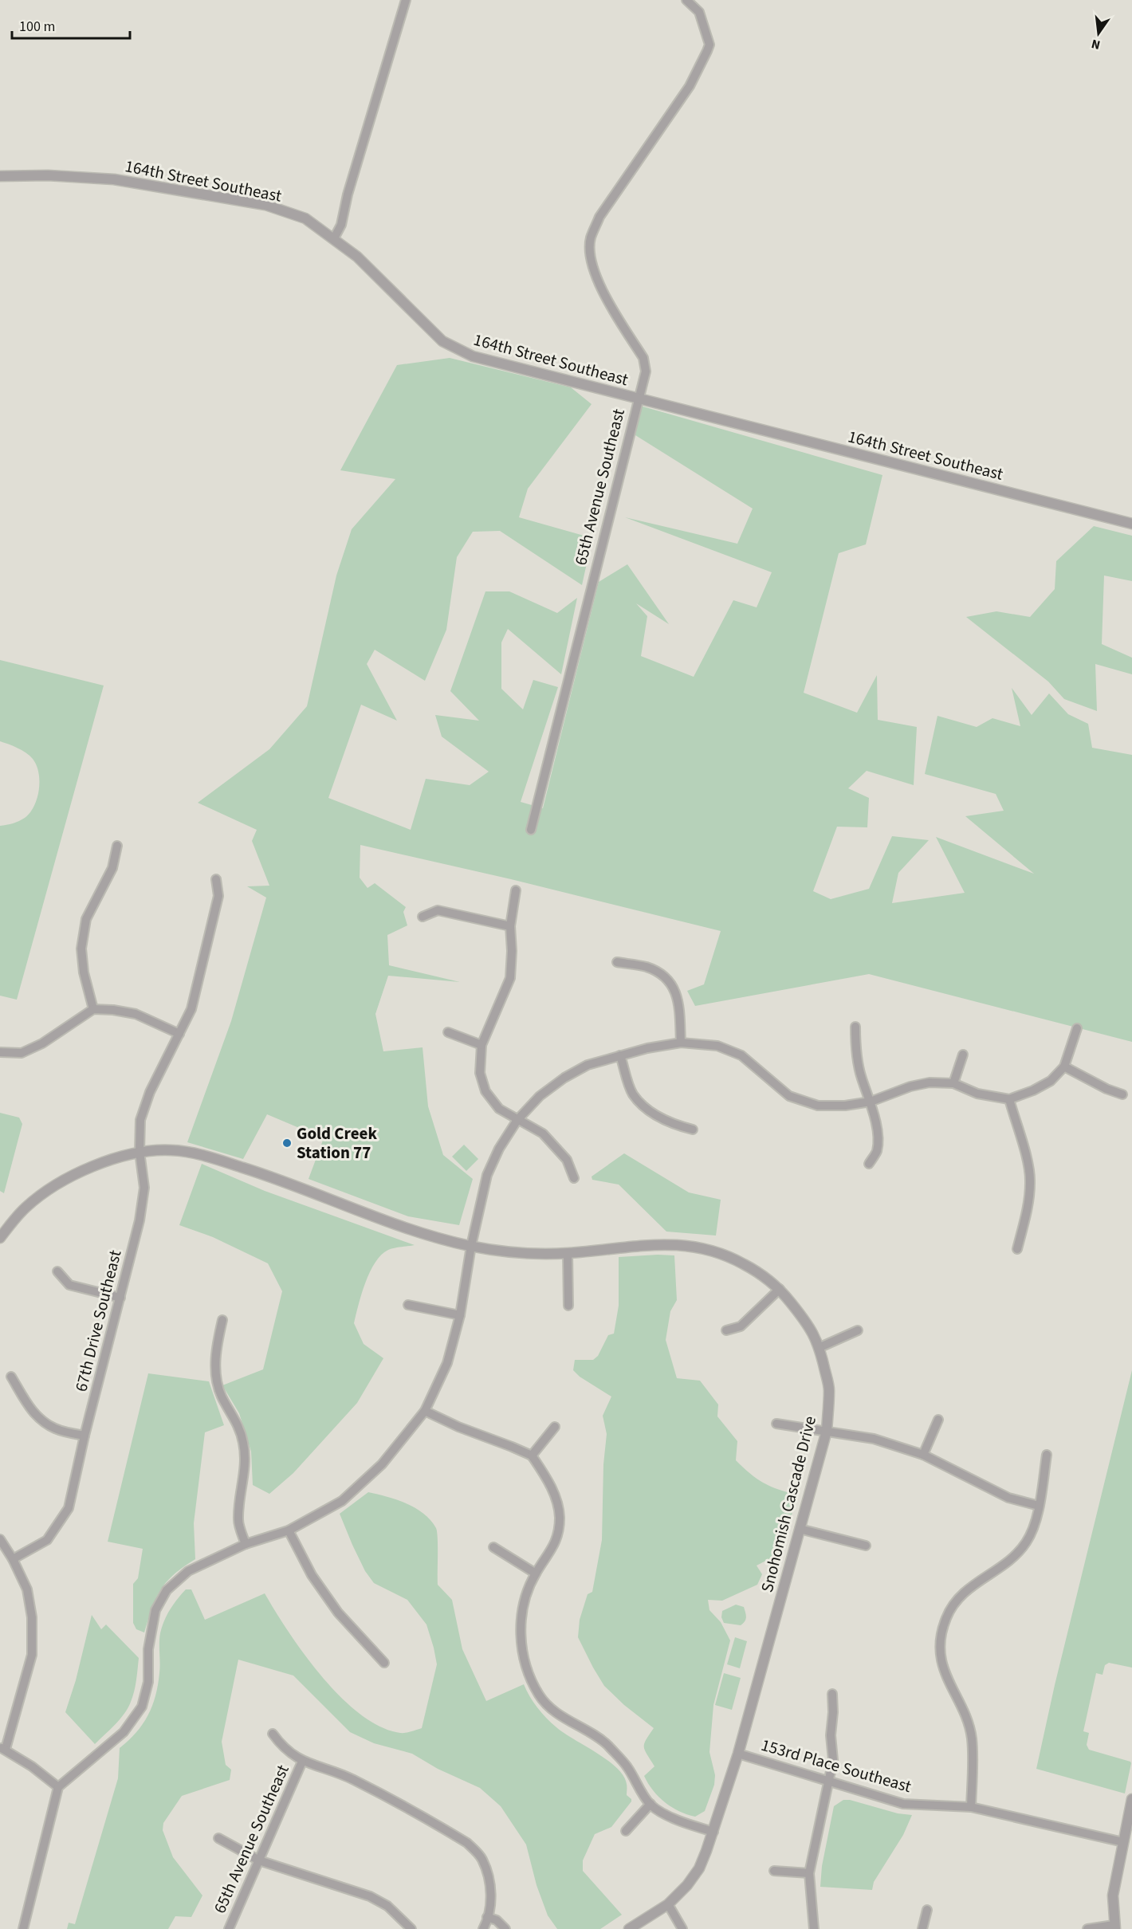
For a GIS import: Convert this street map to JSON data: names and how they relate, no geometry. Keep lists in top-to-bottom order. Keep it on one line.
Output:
{"streets":{"street":["164th Street Southeast","65th Avenue Southeast","67th Drive Southeast","Snohomish Cascade Drive","153rd Place Southeast"]},"crossings":[["164th Street Southeast","65th Avenue Southeast"],["67th Drive Southeast","Snohomish Cascade Drive"],["Snohomish Cascade Drive","153rd Place Southeast"]],"places":["Gold Creek Station 77"],"scale_bar":"100 m","north":"bottom"}
